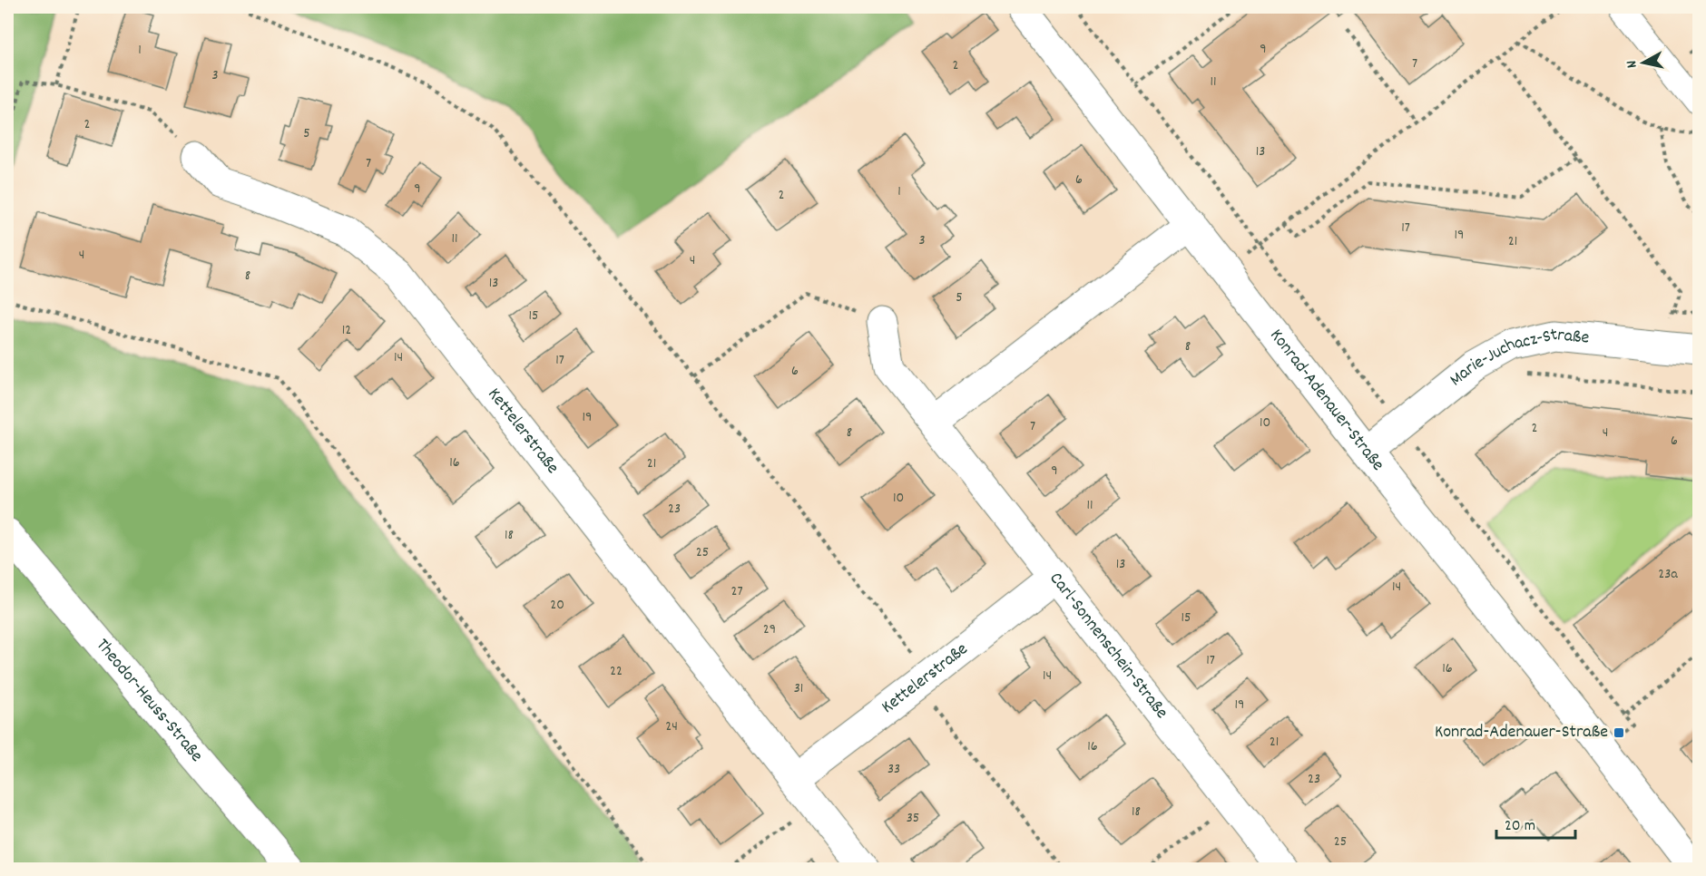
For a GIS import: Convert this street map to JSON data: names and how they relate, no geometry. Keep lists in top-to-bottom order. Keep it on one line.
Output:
{"streets":{"street":["Marie-Juchacz-Straße","Konrad-Adenauer-Straße","Kettelerstraße","Carl-Sonnenschein-Straße","Theodor-Heuss-Straße"]},"crossings":[["Marie-Juchacz-Straße","Konrad-Adenauer-Straße"],["Kettelerstraße","Carl-Sonnenschein-Straße"]],"places":{"transit":["Konrad-Adenauer-Straße"]},"house_numbers":["9","1","7","2","3","11","2","5","13","7","6","9","1","2","17","19","11","3","21","4","4","8","13","5","15","12","8","14","17","6","19","10","7","2","8","4","6","16","21","9","10","11","23","18","25","13","23a","14","27","20","15","29","17","16","22","14","31","19","24","21","16","33","23","18","35","25"],"scale_bar":"20 m","north":"left"}
